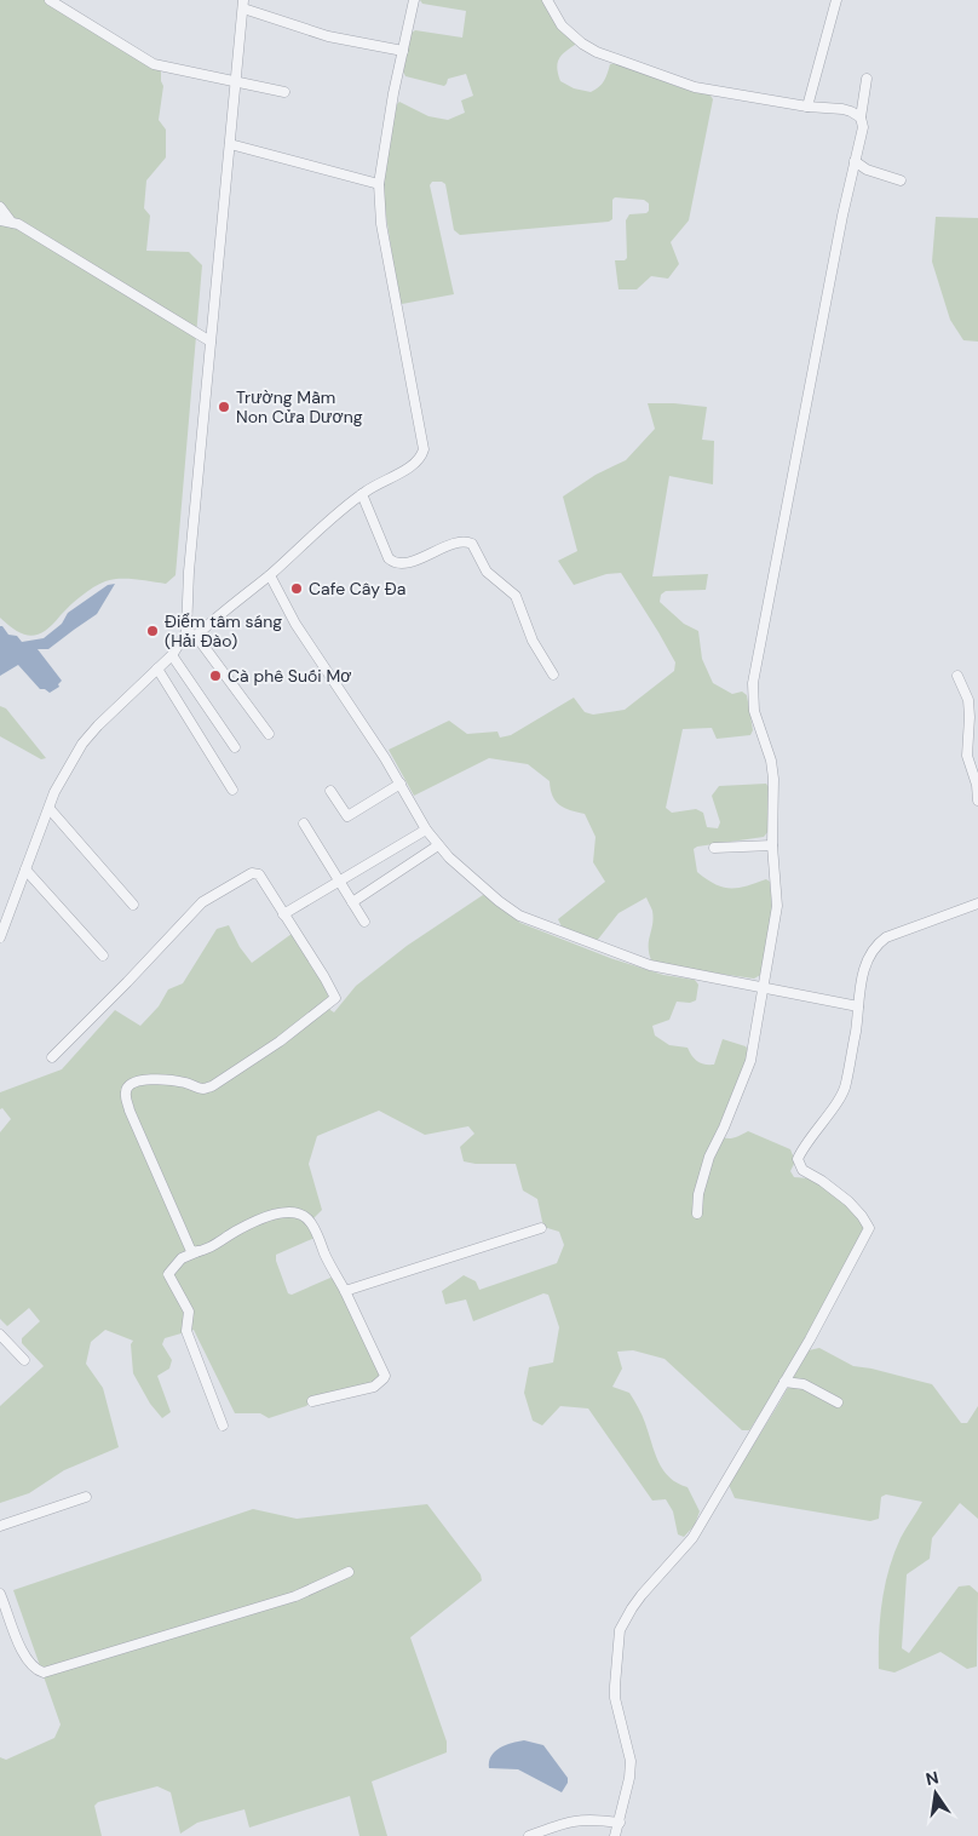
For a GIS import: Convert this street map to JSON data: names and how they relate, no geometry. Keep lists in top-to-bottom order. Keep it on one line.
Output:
{"places":["Trường Mầm Non Cửa Dương","Cafe Cây Đa","Điểm tâm sáng (Hải Đào)","Cà phê Suối Mơ"],"north":"top"}
